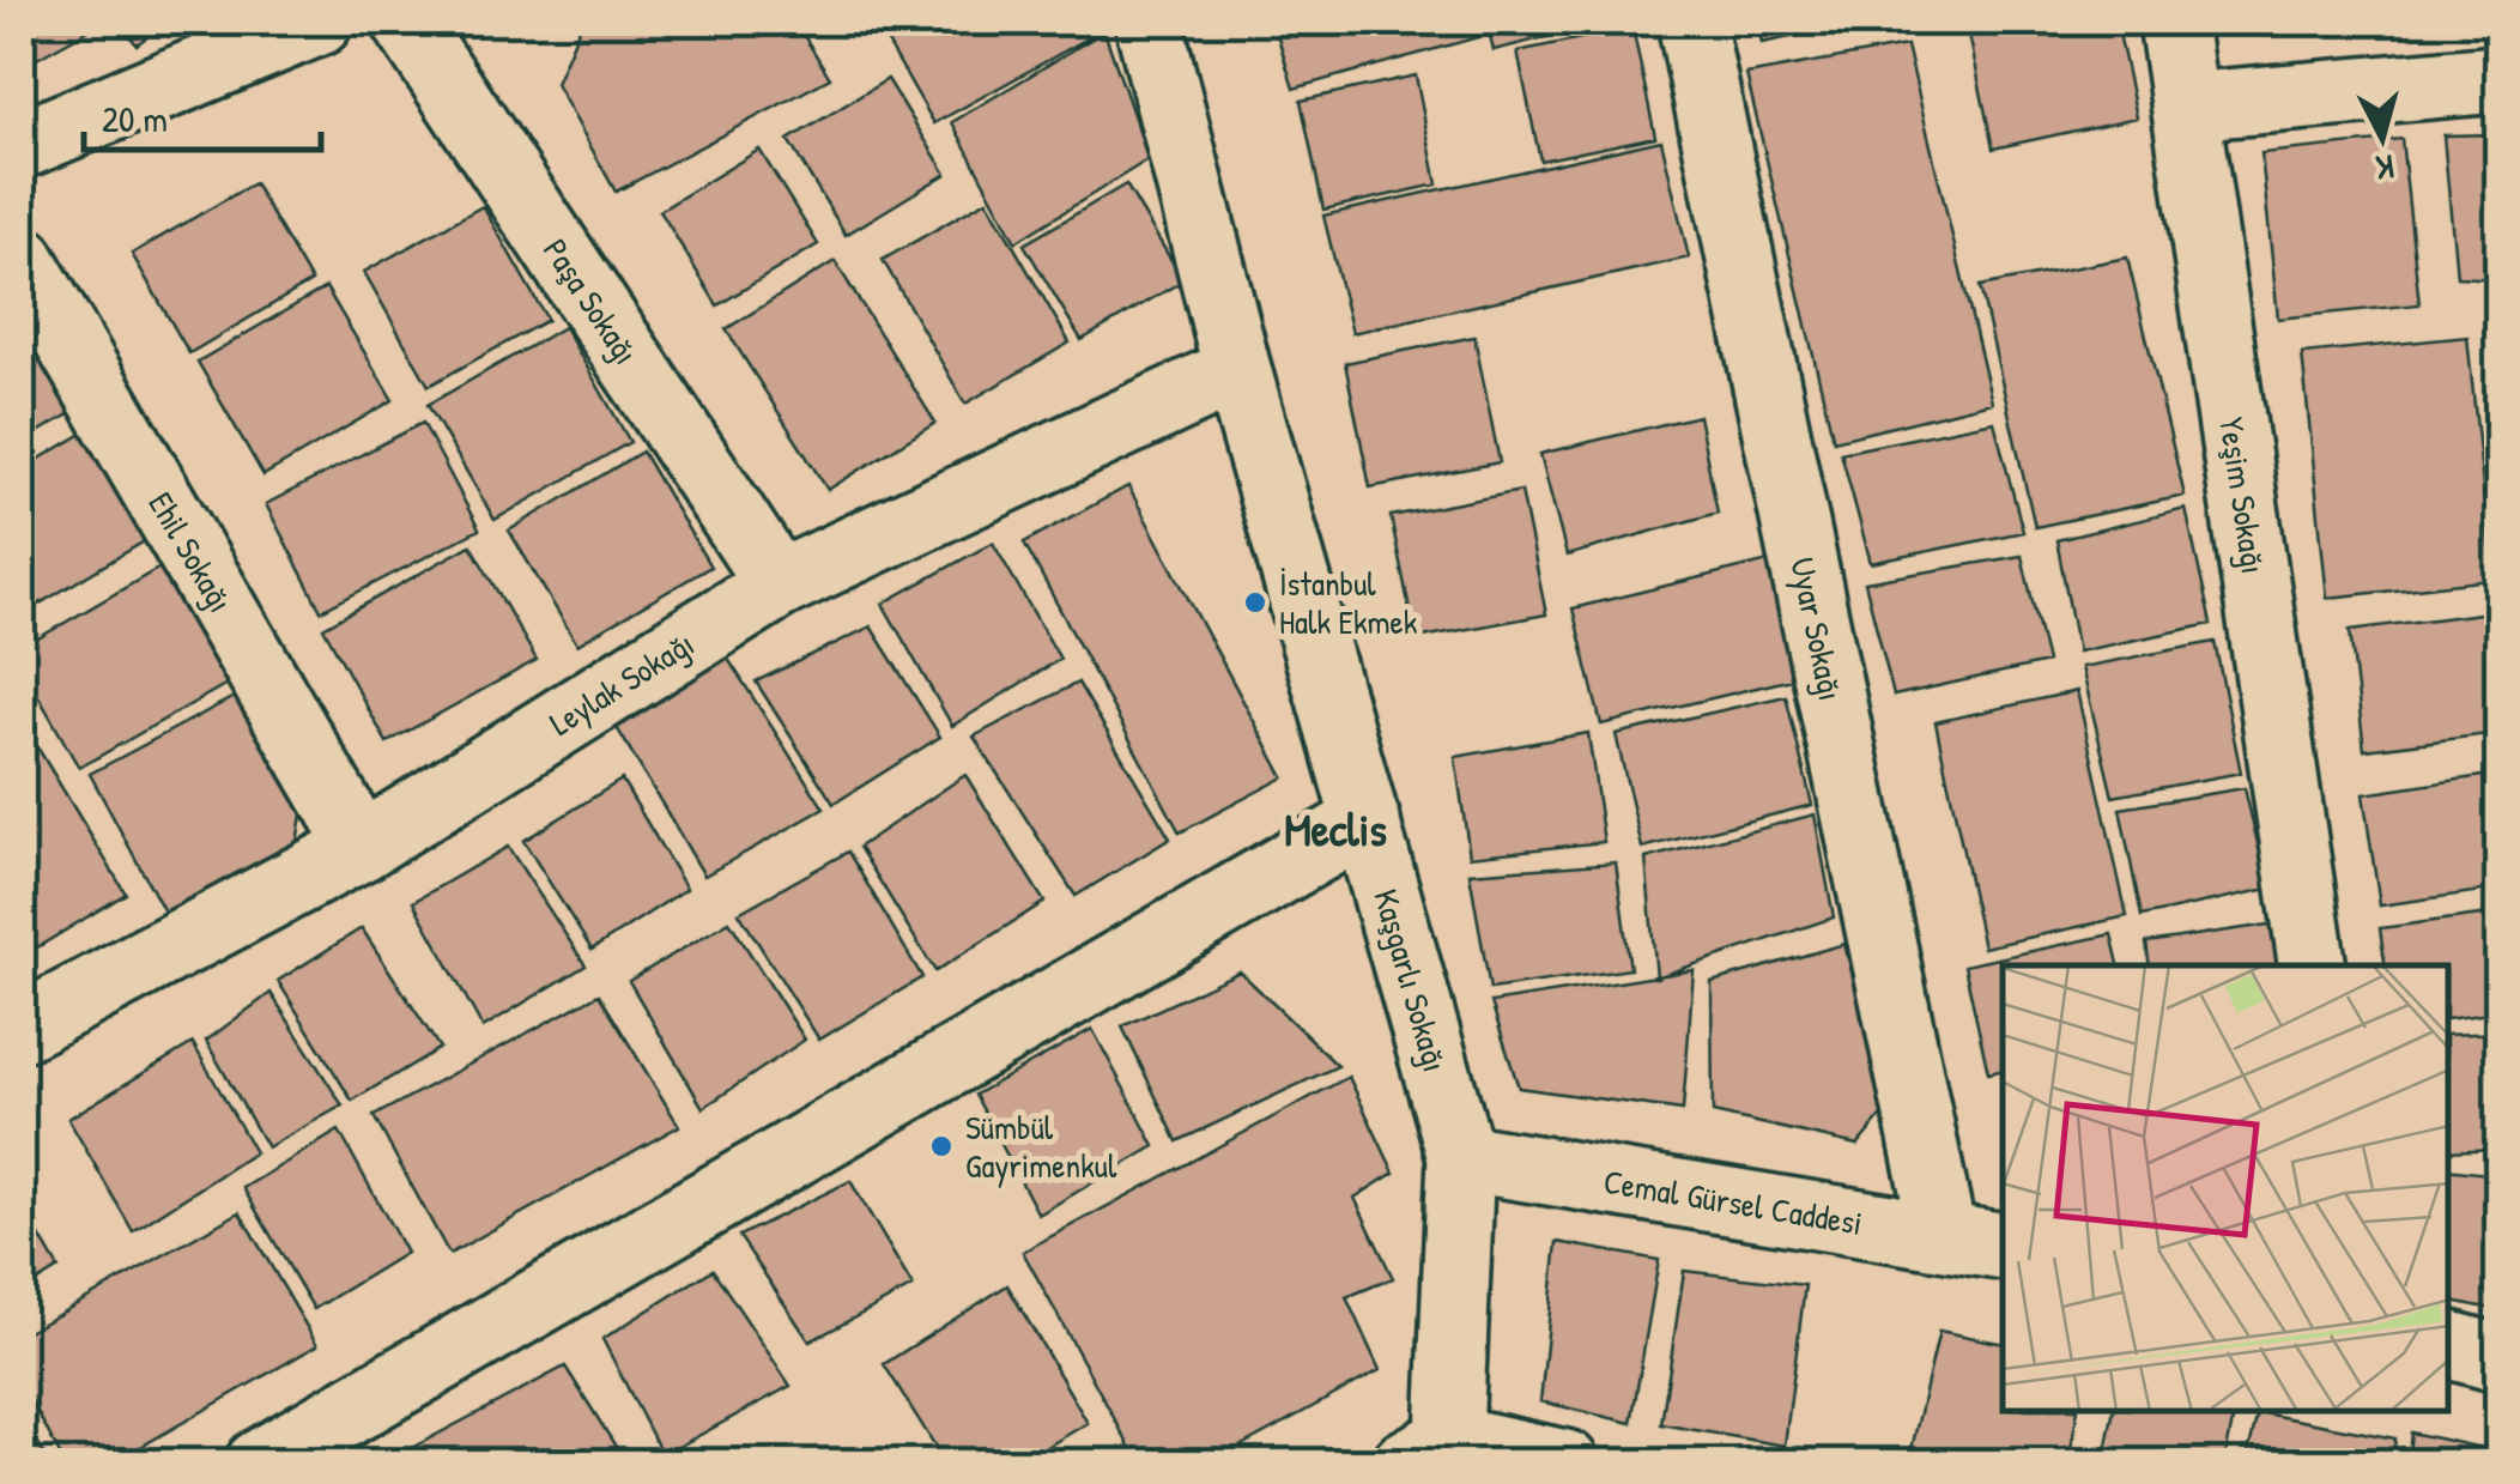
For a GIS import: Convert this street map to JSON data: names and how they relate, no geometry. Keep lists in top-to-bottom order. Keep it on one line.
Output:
{"streets":{"street":["Paşa Sokağı","Yeşim Sokağı","Ehil Sokağı","Uyar Sokağı","Leylak Sokağı","Kaşgarlı Sokağı","Cemal Gürsel Caddesi"]},"crossings":[["Paşa Sokağı","Leylak Sokağı"],["Ehil Sokağı","Leylak Sokağı"],["Uyar Sokağı","Cemal Gürsel Caddesi"],["Leylak Sokağı","Kaşgarlı Sokağı"],["Kaşgarlı Sokağı","Cemal Gürsel Caddesi"]],"districts":["Meclis"],"places":["İstanbul Halk Ekmek","Sümbül Gayrimenkul"],"scale_bar":"20 m","north":"bottom"}
